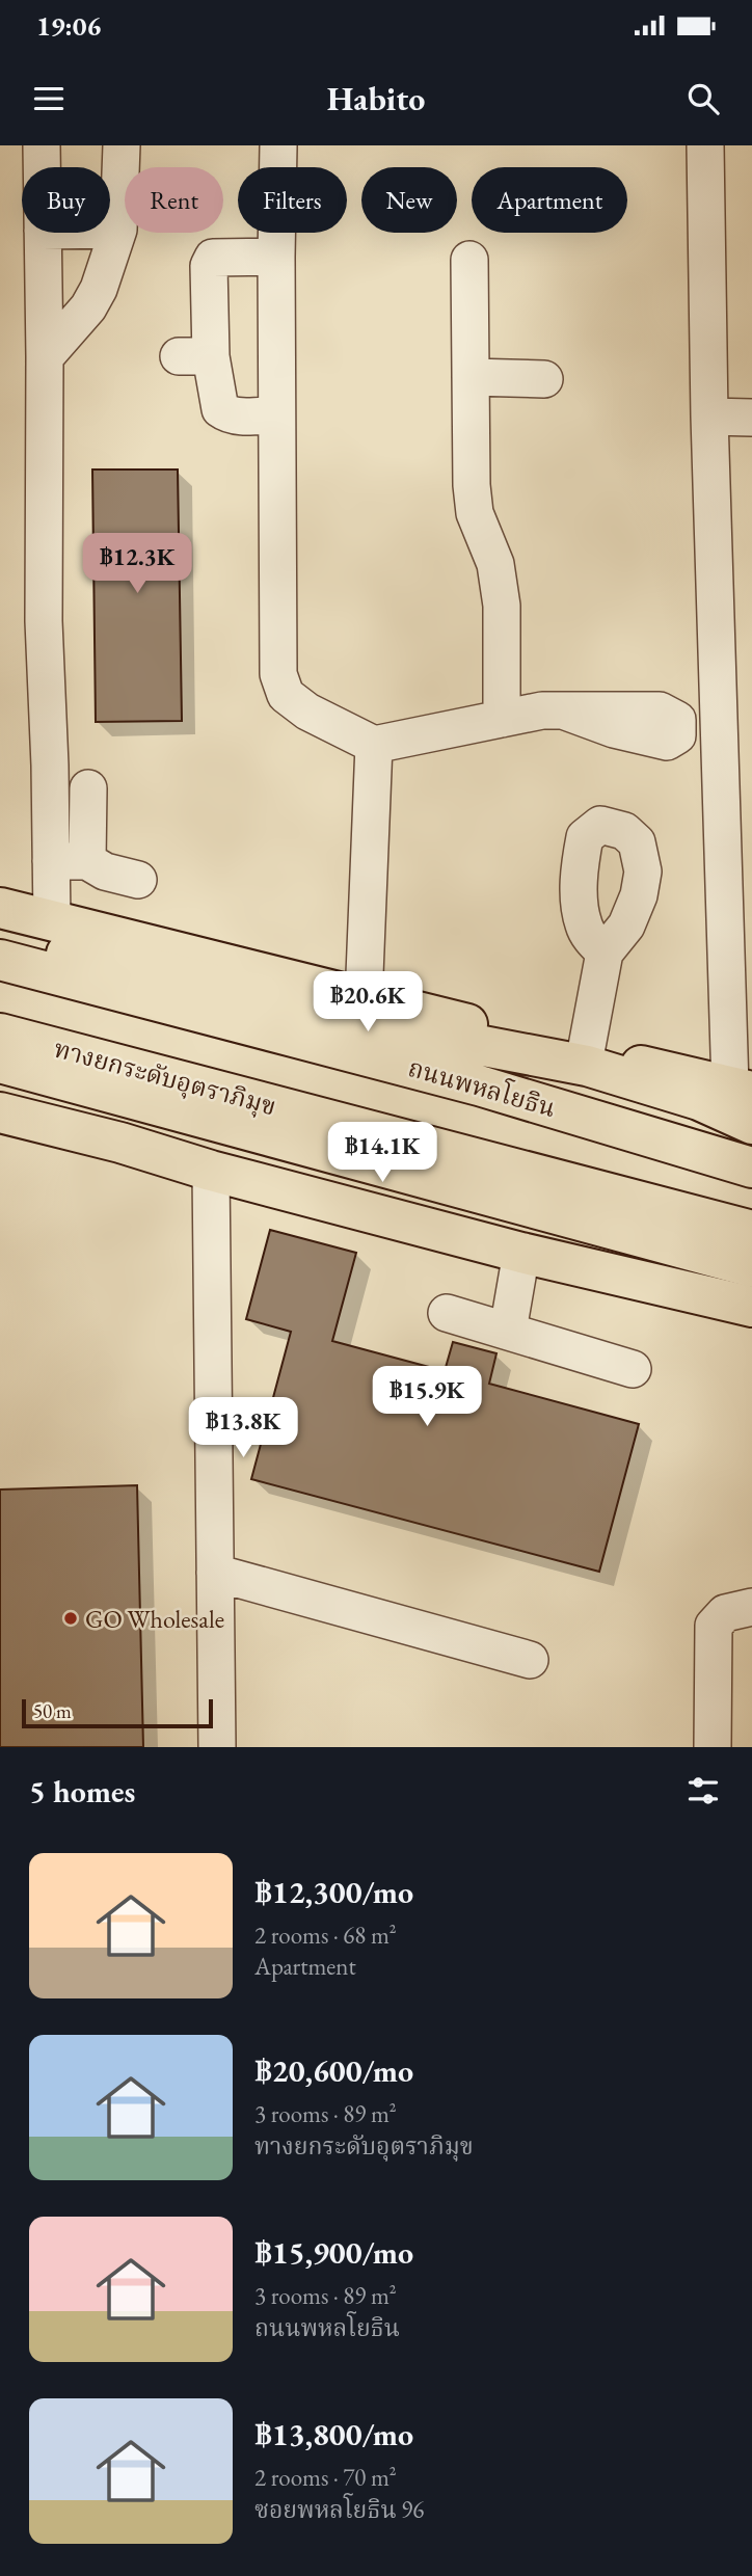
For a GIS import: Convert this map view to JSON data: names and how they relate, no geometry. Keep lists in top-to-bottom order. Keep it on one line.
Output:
{"streets":{"main road":["ทางยกระดับอุตราภิมุข","ถนนพหลโยธิน"]},"places":["GO Wholesale"],"scale_bar":"50 m","page":{"status":"19:06","header":"Habito","chip":["Buy","Rent","Filters","New","Apartment"],"price":["฿12.3K","฿20.6K","฿14.1K","฿15.9K","฿13.8K"],"scale":"50 m","heading":"5 homes","list":[{"name":"฿12,300/mo","note":"2 rooms · 68 m² · Apartment"},{"name":"฿20,600/mo","note":"3 rooms · 89 m² · ทางยกระดับอุตราภิมุข"},{"name":"฿15,900/mo","note":"3 rooms · 89 m² · ถนนพหลโยธิน"},{"name":"฿13,800/mo","note":"2 rooms · 70 m² · ซอยพหลโยธิน 96"}]}}
